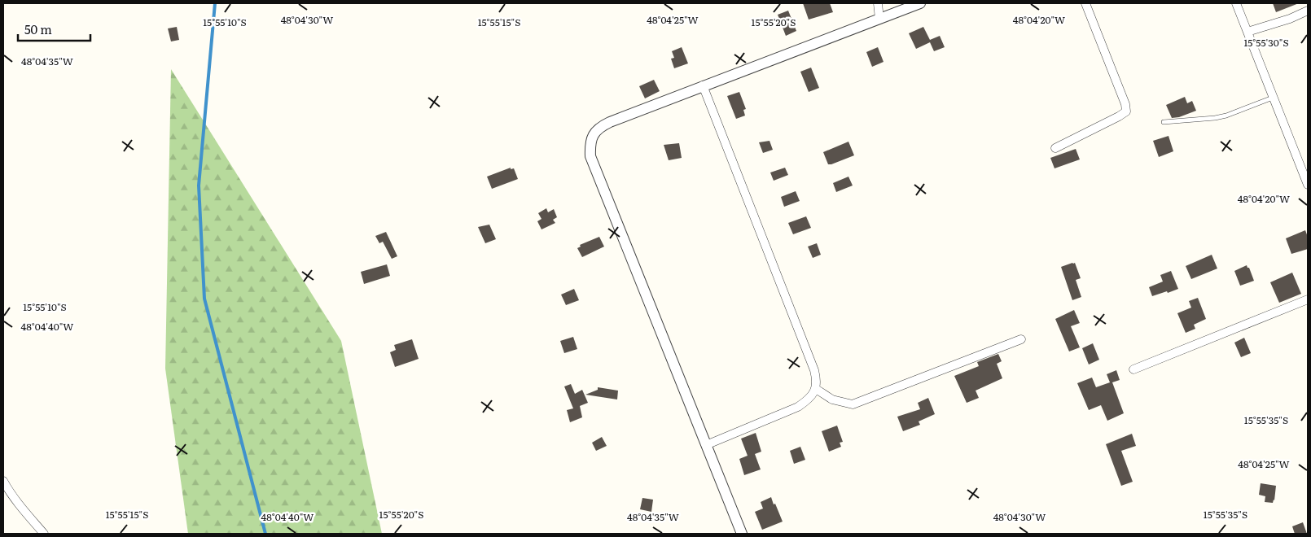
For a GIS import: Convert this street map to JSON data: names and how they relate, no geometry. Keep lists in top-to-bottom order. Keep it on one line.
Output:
{"scale_bar":"50 m","coordinates":["48°04'30\"W","48°04'25\"W","48°04'20\"W","15°55'10\"S","15°55'15\"S","15°55'20\"S","15°55'30\"S","48°04'35\"W","48°04'40\"W","15°55'35\"S"]}
